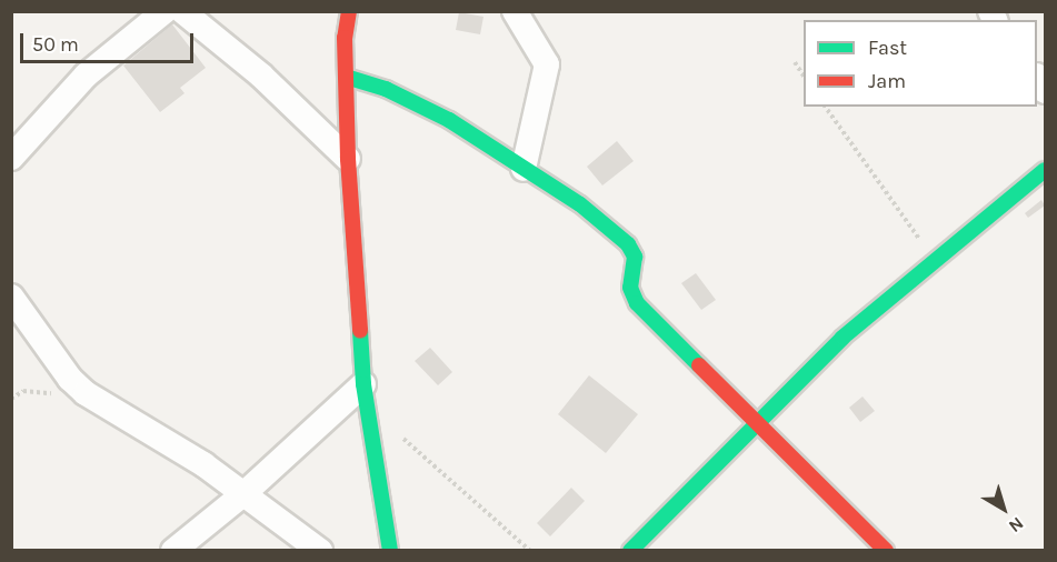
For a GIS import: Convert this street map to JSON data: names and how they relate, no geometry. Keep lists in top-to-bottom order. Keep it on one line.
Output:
{"legend":["Fast","Jam"],"scale_bar":"50 m","north":"bottom right"}
